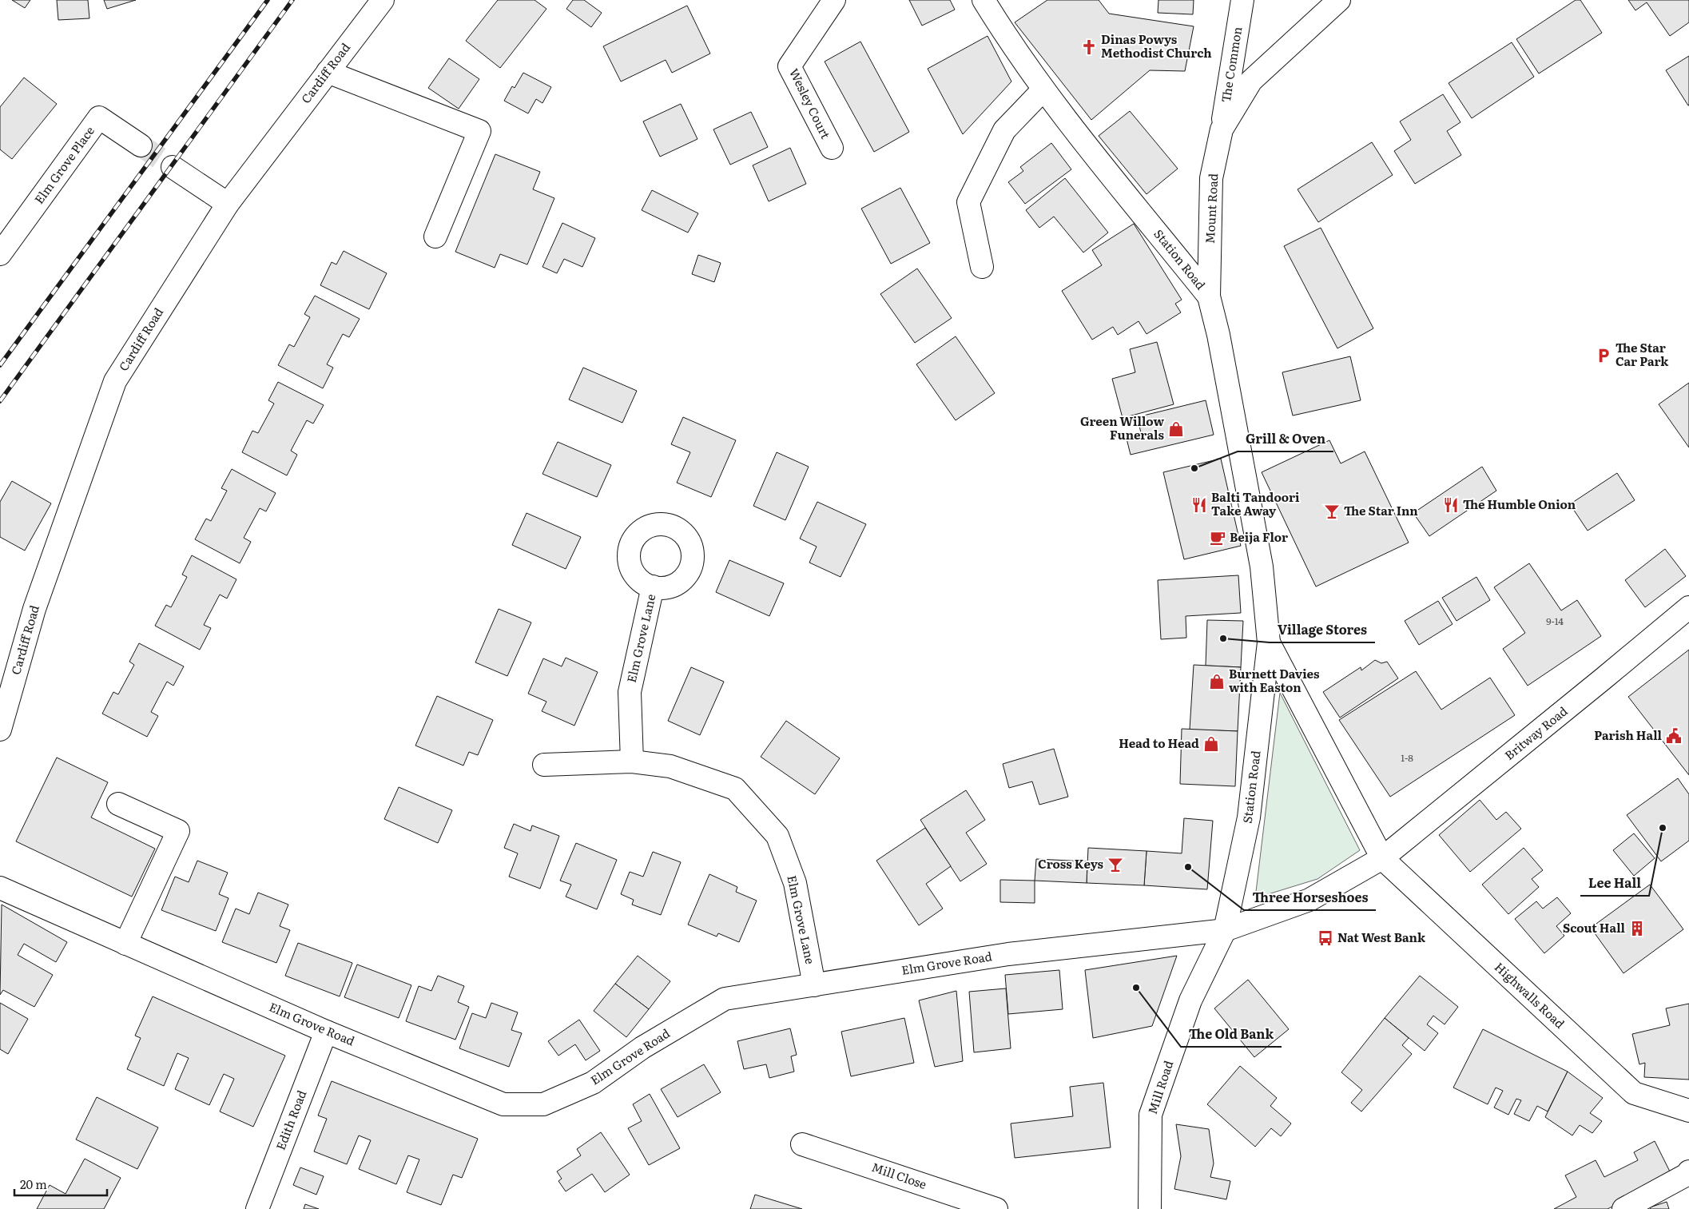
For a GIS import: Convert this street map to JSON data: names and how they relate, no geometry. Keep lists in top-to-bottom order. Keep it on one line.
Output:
{"streets":{"street":["The Common","Cardiff Road","Wesley Court","Elm Grove Place","Mount Road","Station Road","Elm Grove Lane","Britway Road","Elm Grove Road","Highwalls Road","Mill Road","Edith Road","Mill Close"]},"crossings":[["The Common","Mount Road"],["Mount Road","Station Road"],["Station Road","Britway Road"],["Station Road","Elm Grove Road"],["Station Road","Highwalls Road"],["Station Road","Mill Road"],["Elm Grove Lane","Elm Grove Road"],["Britway Road","Elm Grove Road"],["Britway Road","Highwalls Road"],["Britway Road","Mill Road"],["Elm Grove Road","Mill Road"],["Elm Grove Road","Edith Road"]],"places":{"church":["Dinas Powys Methodist Church"],"parking":["The Star Car Park"],"shop":["Green Willow Funerals","Burnett Davies with Easton","Head to Head"],"other":["Grill & Oven","Village Stores","Lee Hall","Three Horseshoes","The Old Bank"],"restaurant":["Balti Tandoori Take Away","The Humble Onion"],"bar":["The Star Inn","Cross Keys"],"cafe":["Beija Flor"],"public building":["Parish Hall"],"building":["Scout Hall"],"bus stop":["Nat West Bank"]},"house_numbers":["9-14","1-8"],"scale_bar":"20 m"}
